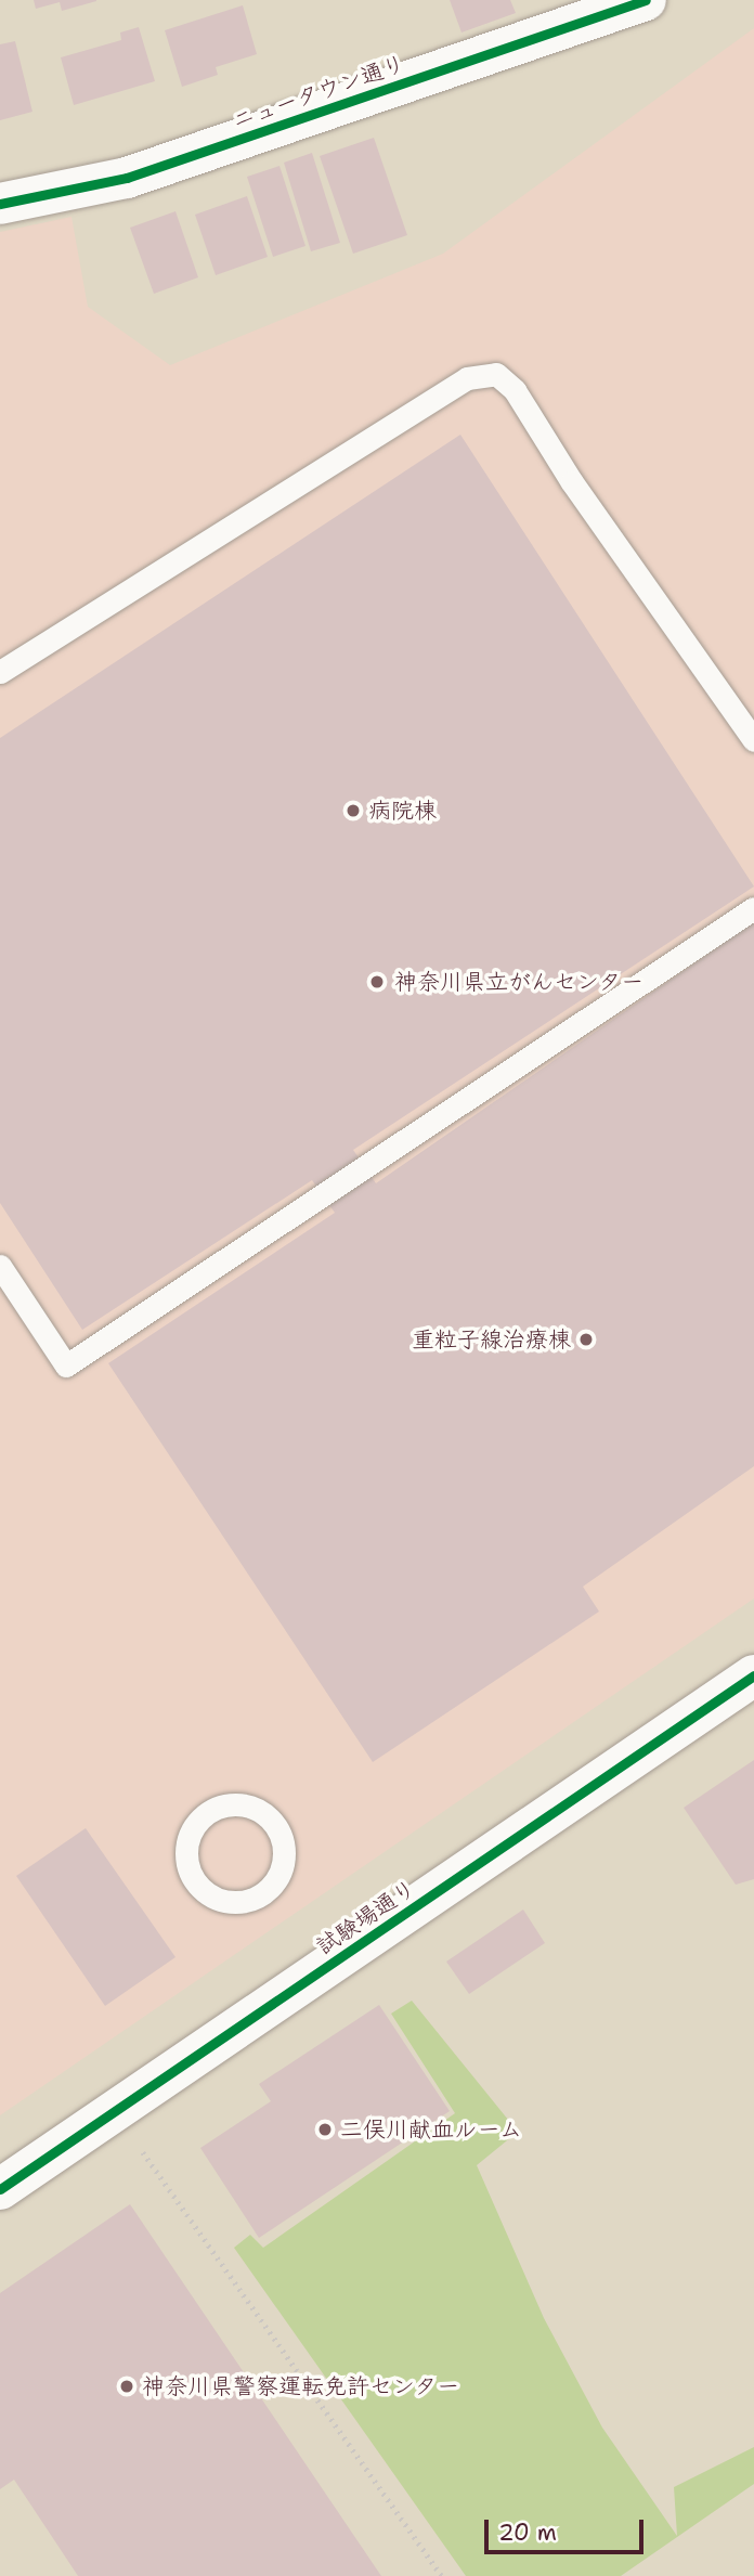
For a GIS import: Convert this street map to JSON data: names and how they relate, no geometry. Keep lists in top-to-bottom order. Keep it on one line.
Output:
{"streets":{"street":["ニュータウン通り","試験場通り"]},"places":["病院棟","神奈川県立がんセンター","重粒子線治療棟","二俣川献血ルーム","神奈川県警察運転免許センター"],"scale_bar":"20 m"}
